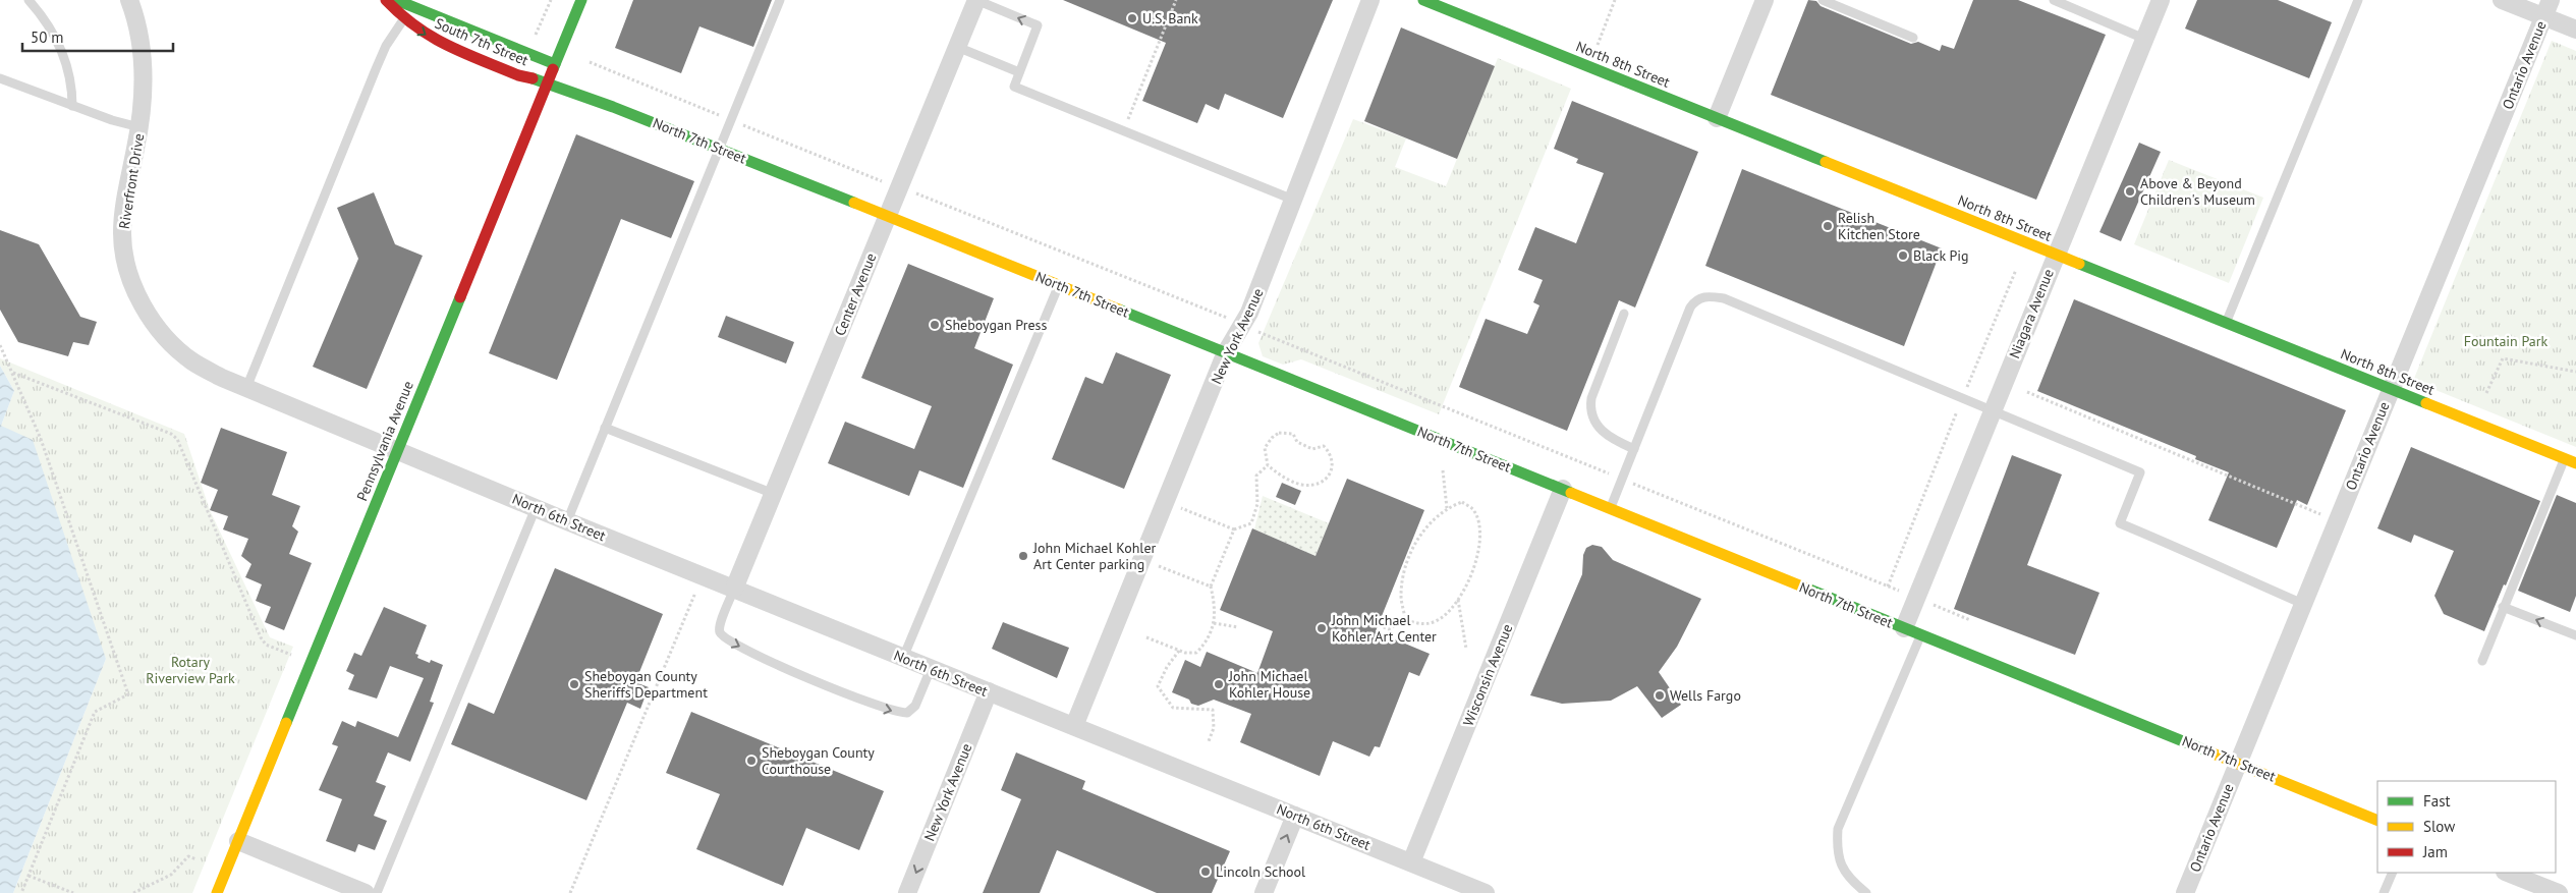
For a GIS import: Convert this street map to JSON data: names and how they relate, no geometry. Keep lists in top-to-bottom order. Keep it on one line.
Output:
{"streets":{"street":["South 7th Street","North 8th Street","Ontario Avenue","North 7th Street","Riverfront Drive","Center Avenue","Niagara Avenue","New York Avenue","Pennsylvania Avenue","North 6th Street","Wisconsin Avenue"]},"crossings":[["South 7th Street","North 7th Street"],["South 7th Street","Pennsylvania Avenue"],["North 8th Street","Ontario Avenue"],["North 8th Street","Niagara Avenue"],["Ontario Avenue","North 7th Street"],["North 7th Street","Center Avenue"],["North 7th Street","Niagara Avenue"],["North 7th Street","New York Avenue"],["North 7th Street","Pennsylvania Avenue"],["North 7th Street","Wisconsin Avenue"],["Riverfront Drive","Pennsylvania Avenue"],["Riverfront Drive","North 6th Street"],["Center Avenue","North 6th Street"],["New York Avenue","North 6th Street"],["Pennsylvania Avenue","North 6th Street"],["North 6th Street","Wisconsin Avenue"]],"parks":["Fountain Park","Rotary Riverview Park"],"places":["U.S. Bank","Above & Beyond Children's Museum","Relish Kitchen Store","Black Pig","Sheboygan Press","John Michael Kohler Art Center parking","John Michael Kohler Art Center","Sheboygan County Sheriffs Department","John Michael Kohler House","Wells Fargo","Sheboygan County Courthouse","Lincoln School"],"legend":["Fast","Slow","Jam"],"scale_bar":"50 m"}
